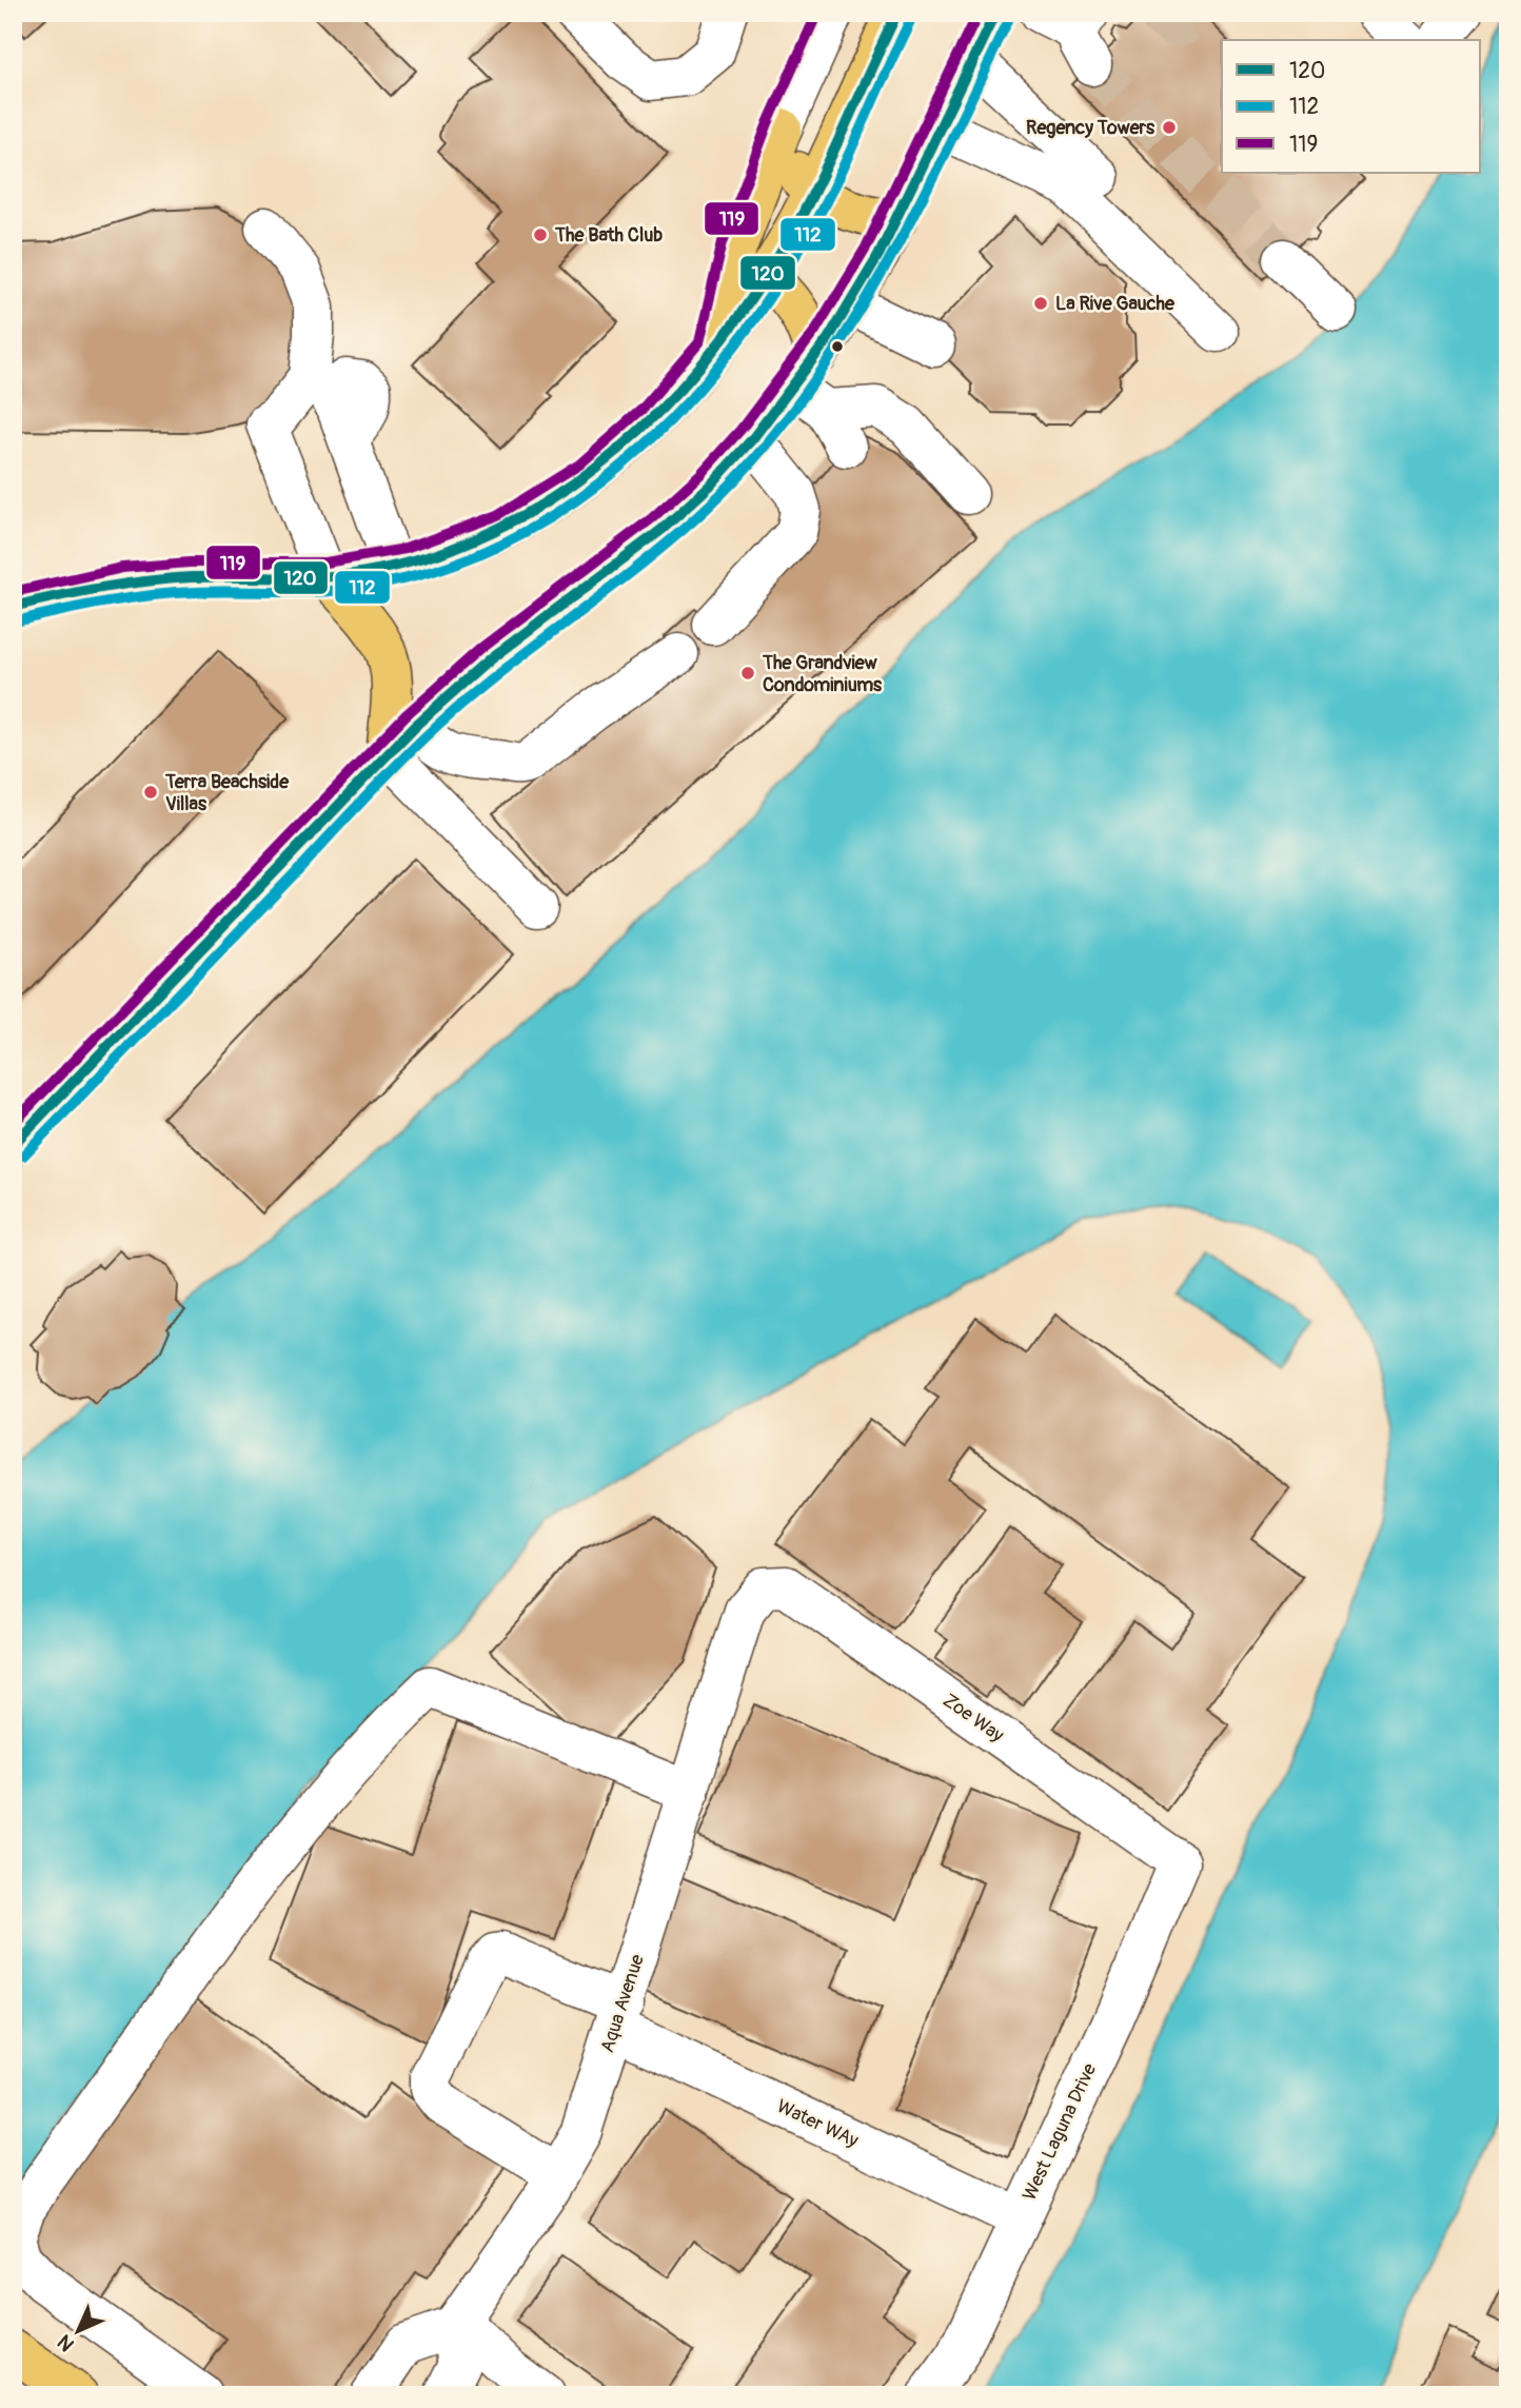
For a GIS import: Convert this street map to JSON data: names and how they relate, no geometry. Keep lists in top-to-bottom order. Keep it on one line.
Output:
{"streets":{"street":["Zoe Way","Aqua Avenue","Water WAy","West Laguna Drive"]},"crossings":[["Zoe Way","Aqua Avenue"],["Zoe Way","West Laguna Drive"],["Aqua Avenue","Water WAy"],["Water WAy","West Laguna Drive"]],"places":["Regency Towers","The Bath Club","La Rive Gauche","The Grandview Condominiums","Terra Beachside Villas"],"lines":["transit line 120","transit line 119","transit line 112"],"legend":["120","112","119"],"north":"bottom left"}
